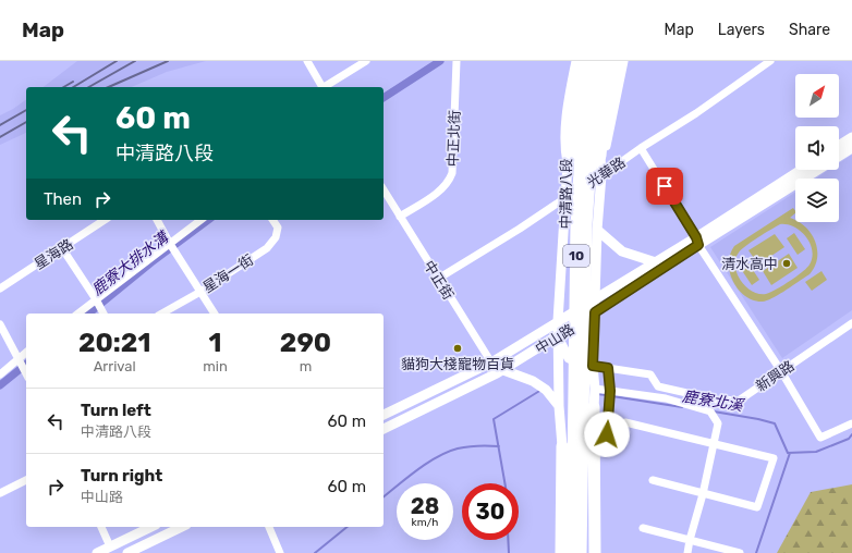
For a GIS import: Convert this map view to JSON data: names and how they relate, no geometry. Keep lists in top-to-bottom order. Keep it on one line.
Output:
{"streets":{"main road":["10"],"street":["中正北街","光華路","中清路八段","星海路","星海一街","中正街","中山路","新興路"]},"crossings":[["中正北街","中正街"],["光華路","中清路八段"],["光華路","中正街"],["中清路八段","中山路"],["中正街","中山路"]],"water":["鹿寮大排水溝","鹿寮北溪"],"places":["清水高中","貓狗大棧寵物百貨"],"north":"top right","page":{"header":"Map","nav":["Map","Layers","Share"],"turn":["60 m","中清路八段"],"then":"Then","eta":["20:21","Arrival","1","min","290","m"],"list":[{"name":"Turn left","note":"中清路八段","value":"60 m"},{"name":"Turn right","note":"中山路","value":"60 m"}],"speed":"28 km/h","limit":"30"}}
